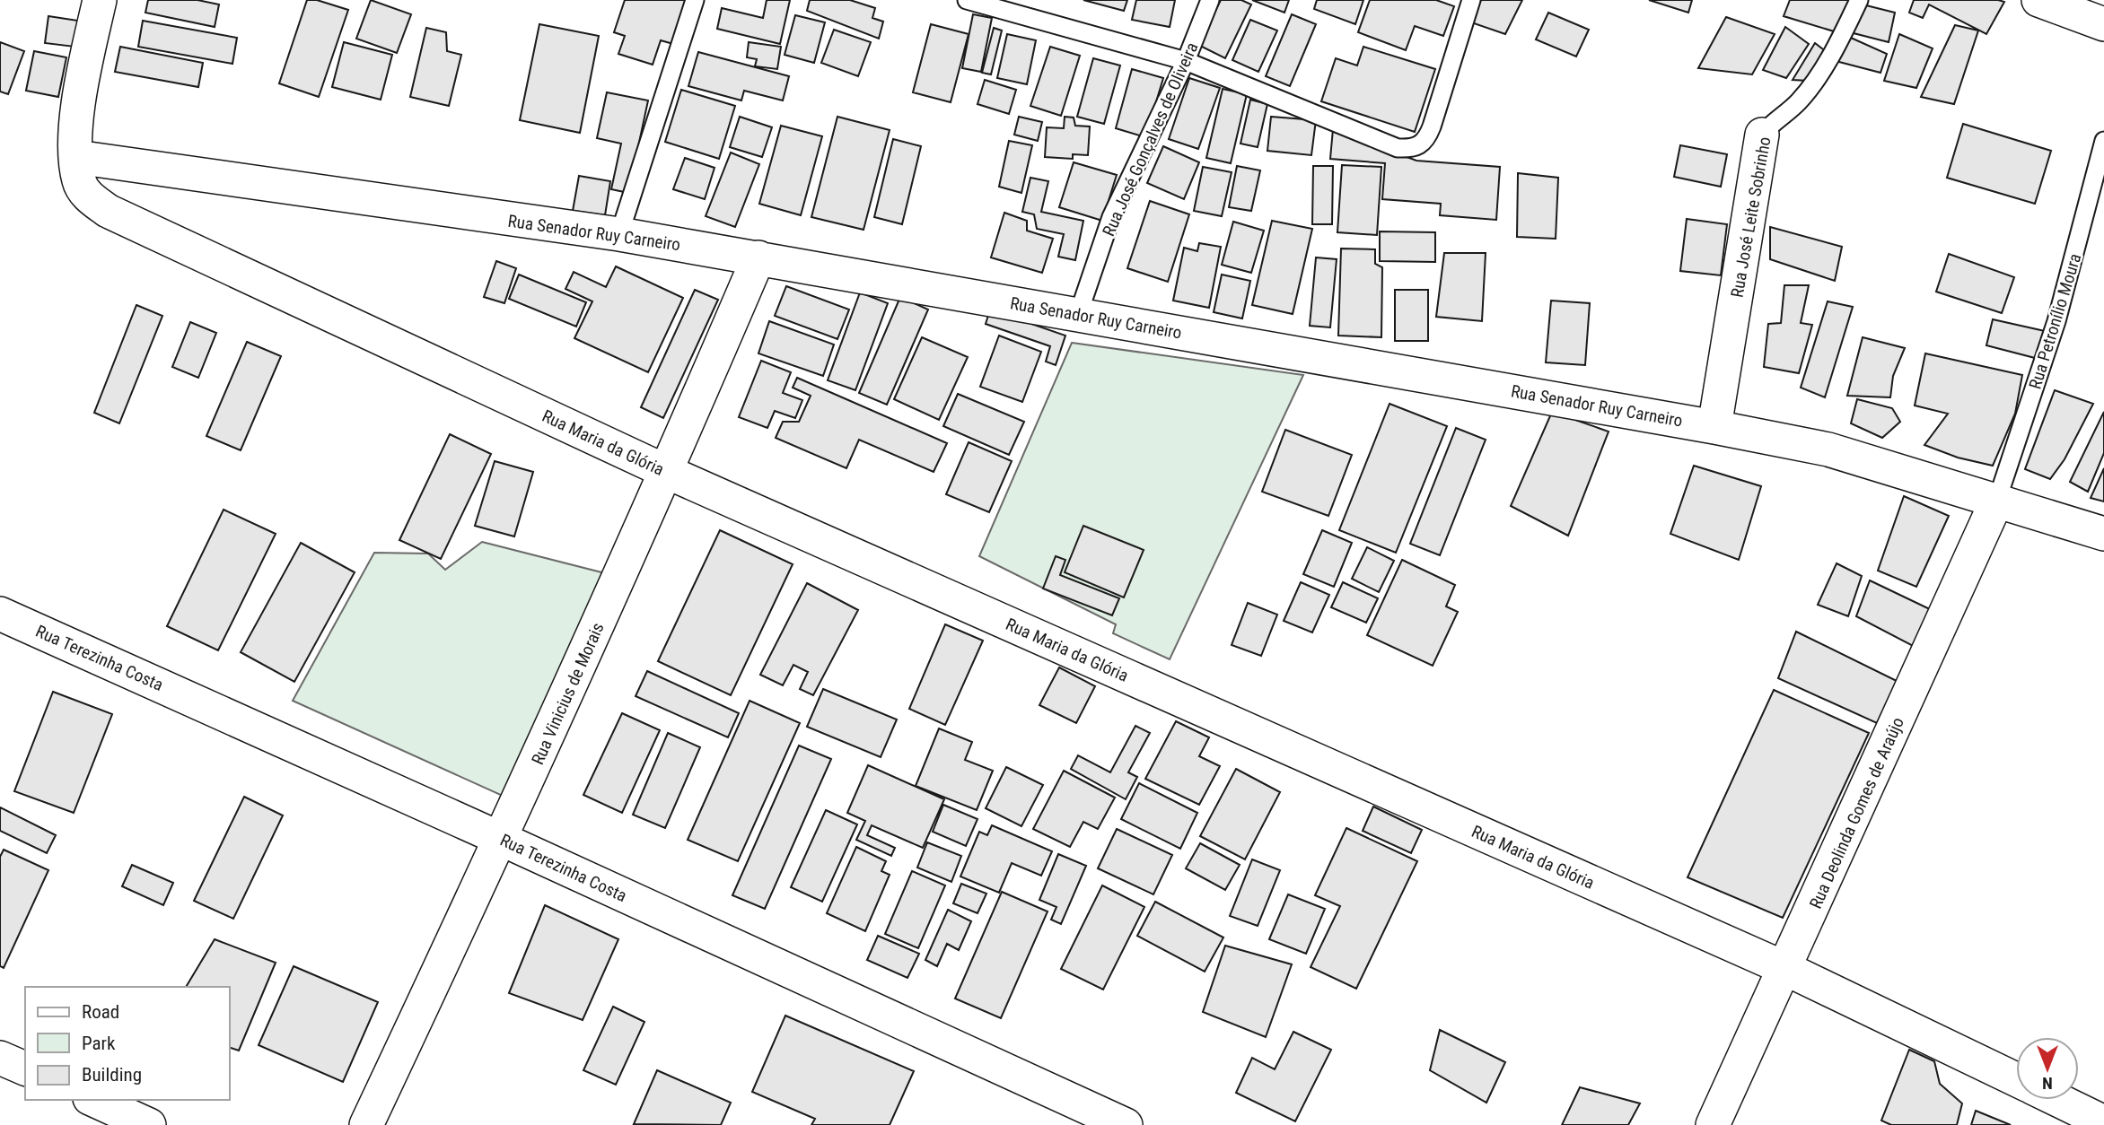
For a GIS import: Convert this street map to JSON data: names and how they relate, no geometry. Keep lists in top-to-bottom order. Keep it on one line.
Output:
{"streets":{"street":["Rua José Leite Sobrinho","Rua Senador Ruy Carneiro","Rua Maria da Glória","Rua Terezinha Costa","Rua Vinicius de Morais","Rua Deolinda Gomes de Araújo"],"lane":["Rua José Gonçalves de Oliveira","Rua Petronílio Moura"]},"crossings":[["Rua José Gonçalves de Oliveira","Rua Senador Ruy Carneiro"],["Rua José Leite Sobrinho","Rua Senador Ruy Carneiro"],["Rua Senador Ruy Carneiro","Rua Petronílio Moura"],["Rua Senador Ruy Carneiro","Rua Maria da Glória"],["Rua Senador Ruy Carneiro","Rua Vinicius de Morais"],["Rua Senador Ruy Carneiro","Rua Deolinda Gomes de Araújo"],["Rua Petronílio Moura","Rua Deolinda Gomes de Araújo"],["Rua Maria da Glória","Rua Vinicius de Morais"],["Rua Maria da Glória","Rua Deolinda Gomes de Araújo"],["Rua Terezinha Costa","Rua Vinicius de Morais"]],"legend":["Road","Park","Building"],"north":"bottom"}
